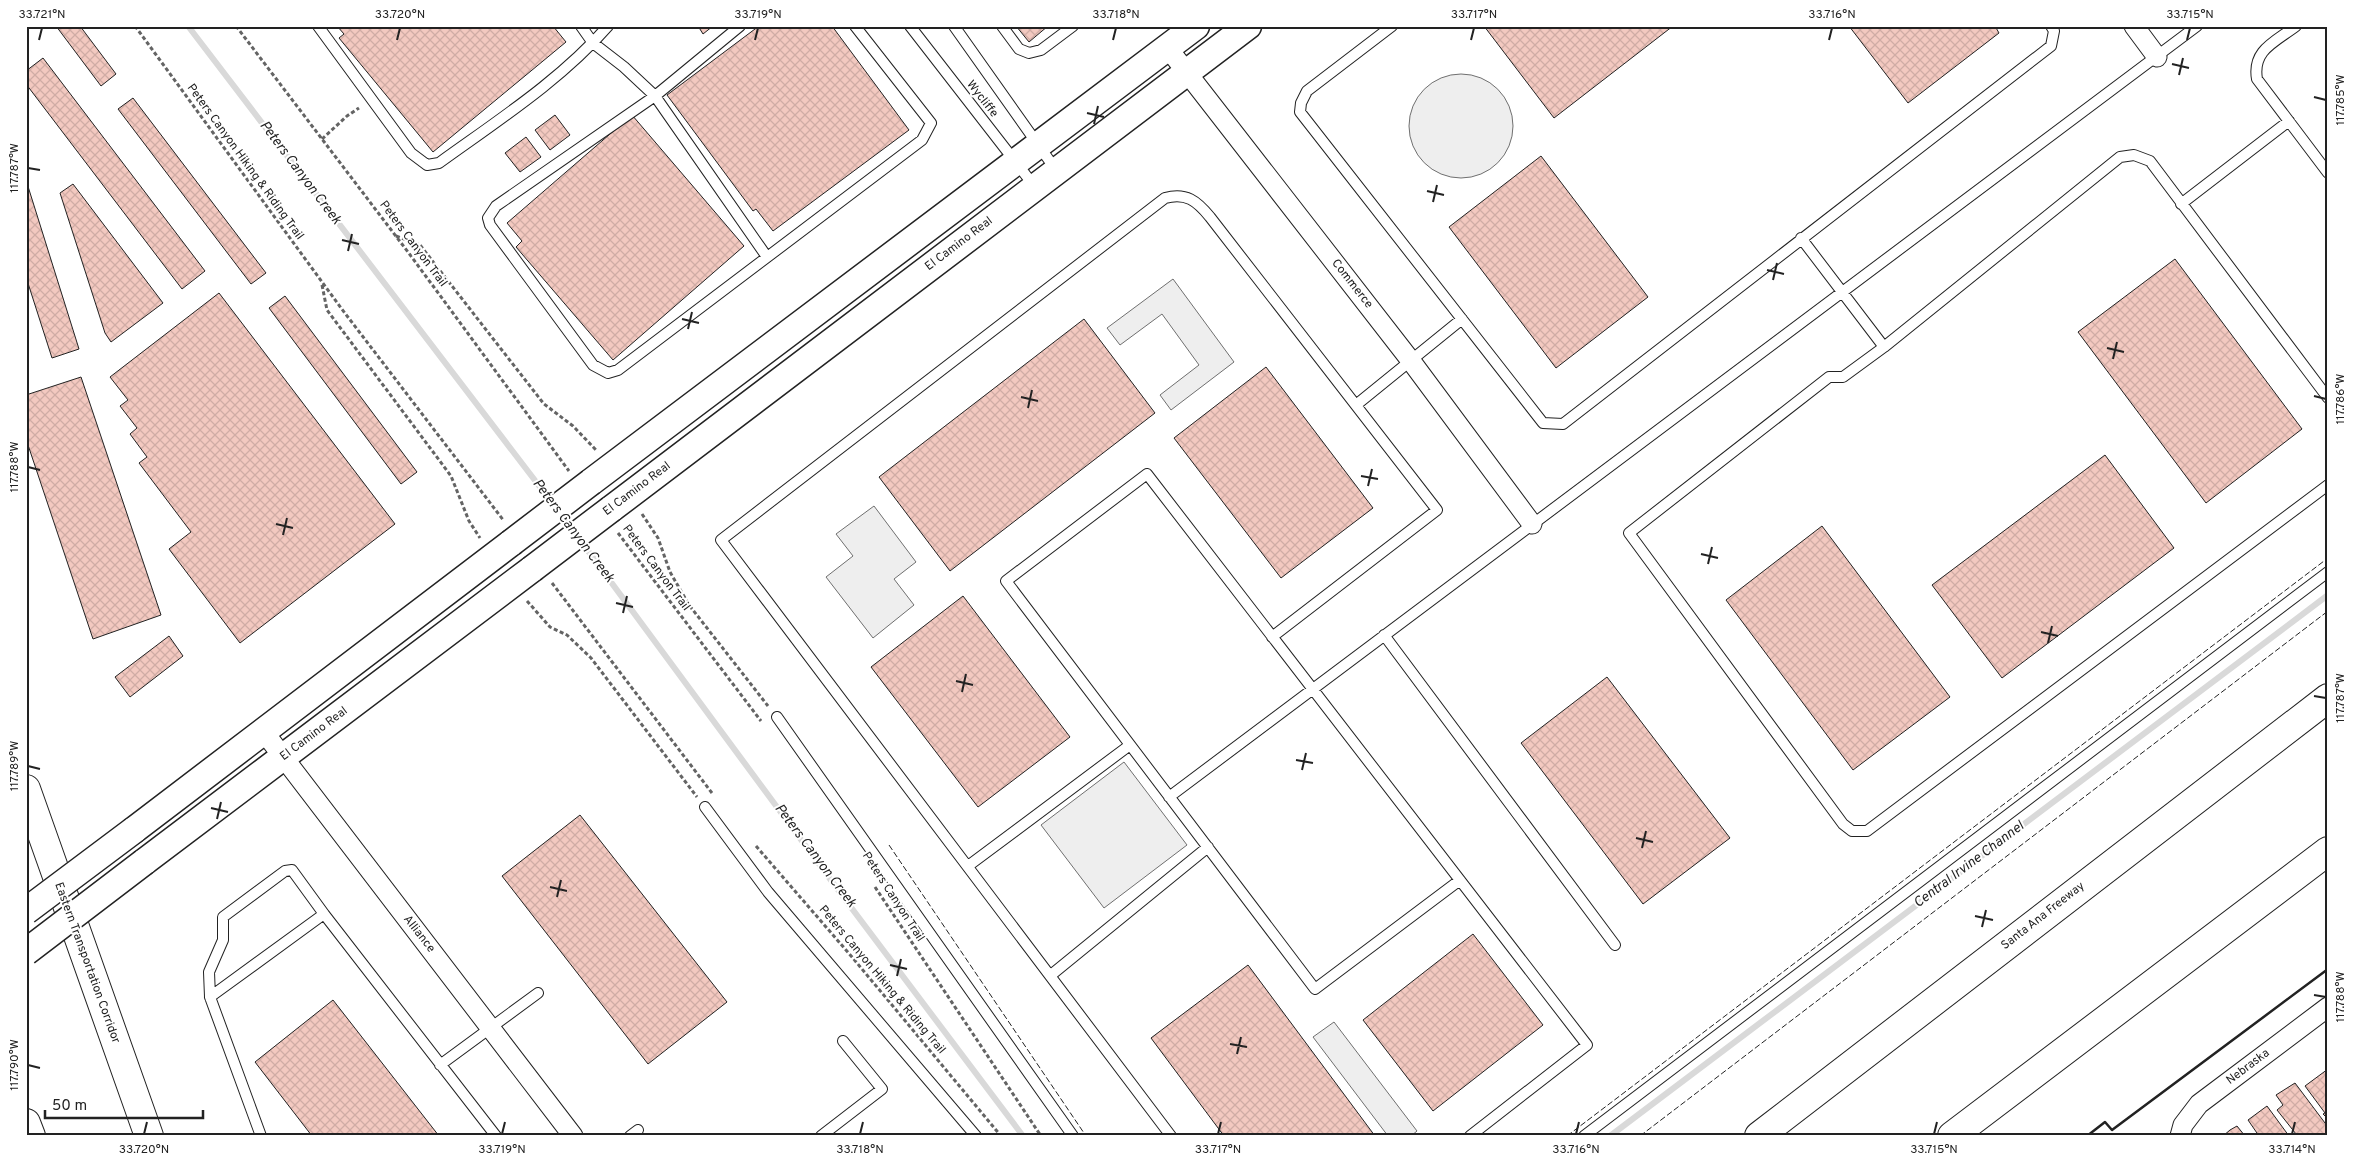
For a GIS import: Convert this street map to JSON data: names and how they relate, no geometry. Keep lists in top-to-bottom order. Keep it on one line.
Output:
{"streets":{"highway":["Santa Ana Freeway","Eastern Transportation Corridor"],"main road":["El Camino Real"],"street":["Commerce","Alliance","Nebraska"],"lane":["Wycliffe"],"path":["Peters Canyon Hiking & Riding Trail","Peters Canyon Trail"]},"crossings":[["Wycliffe","El Camino Real"],["Peters Canyon Trail","El Camino Real"],["El Camino Real","Commerce"],["El Camino Real","Alliance"]],"water":["Peters Canyon Creek","Central Irvine Channel"],"scale_bar":"50 m","coordinates":["33.721°N","33.720°N","33.719°N","33.718°N","33.717°N","33.716°N","33.715°N","117.785°W","117.787°W","117.786°W","117.788°W","117.789°W","117.790°W","33.714°N"]}
